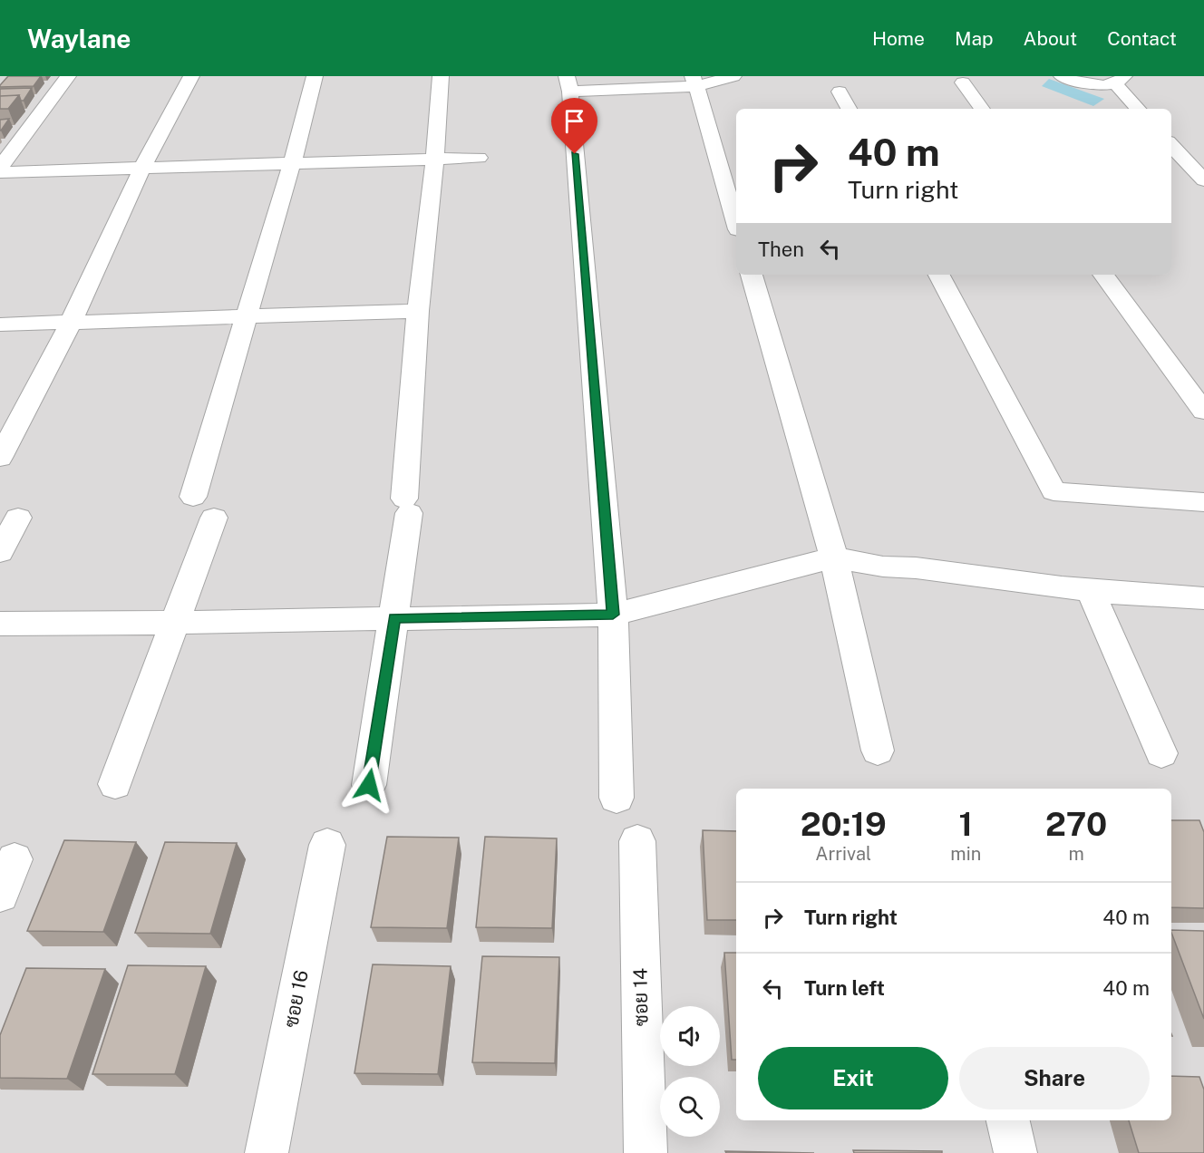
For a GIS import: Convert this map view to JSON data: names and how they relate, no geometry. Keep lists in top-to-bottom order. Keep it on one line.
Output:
{"streets":{"street":["ซอย 14","ซอย 16"]},"page":{"header":"Waylane","nav":["Home","Map","About","Contact"],"turn":["40 m","Turn right"],"then":"Then","eta":["20:19","Arrival","1","min","270","m"],"list":[{"name":"Turn right","value":"40 m"},{"name":"Turn left","value":"40 m"}],"buttons":["Exit","Share"]}}
